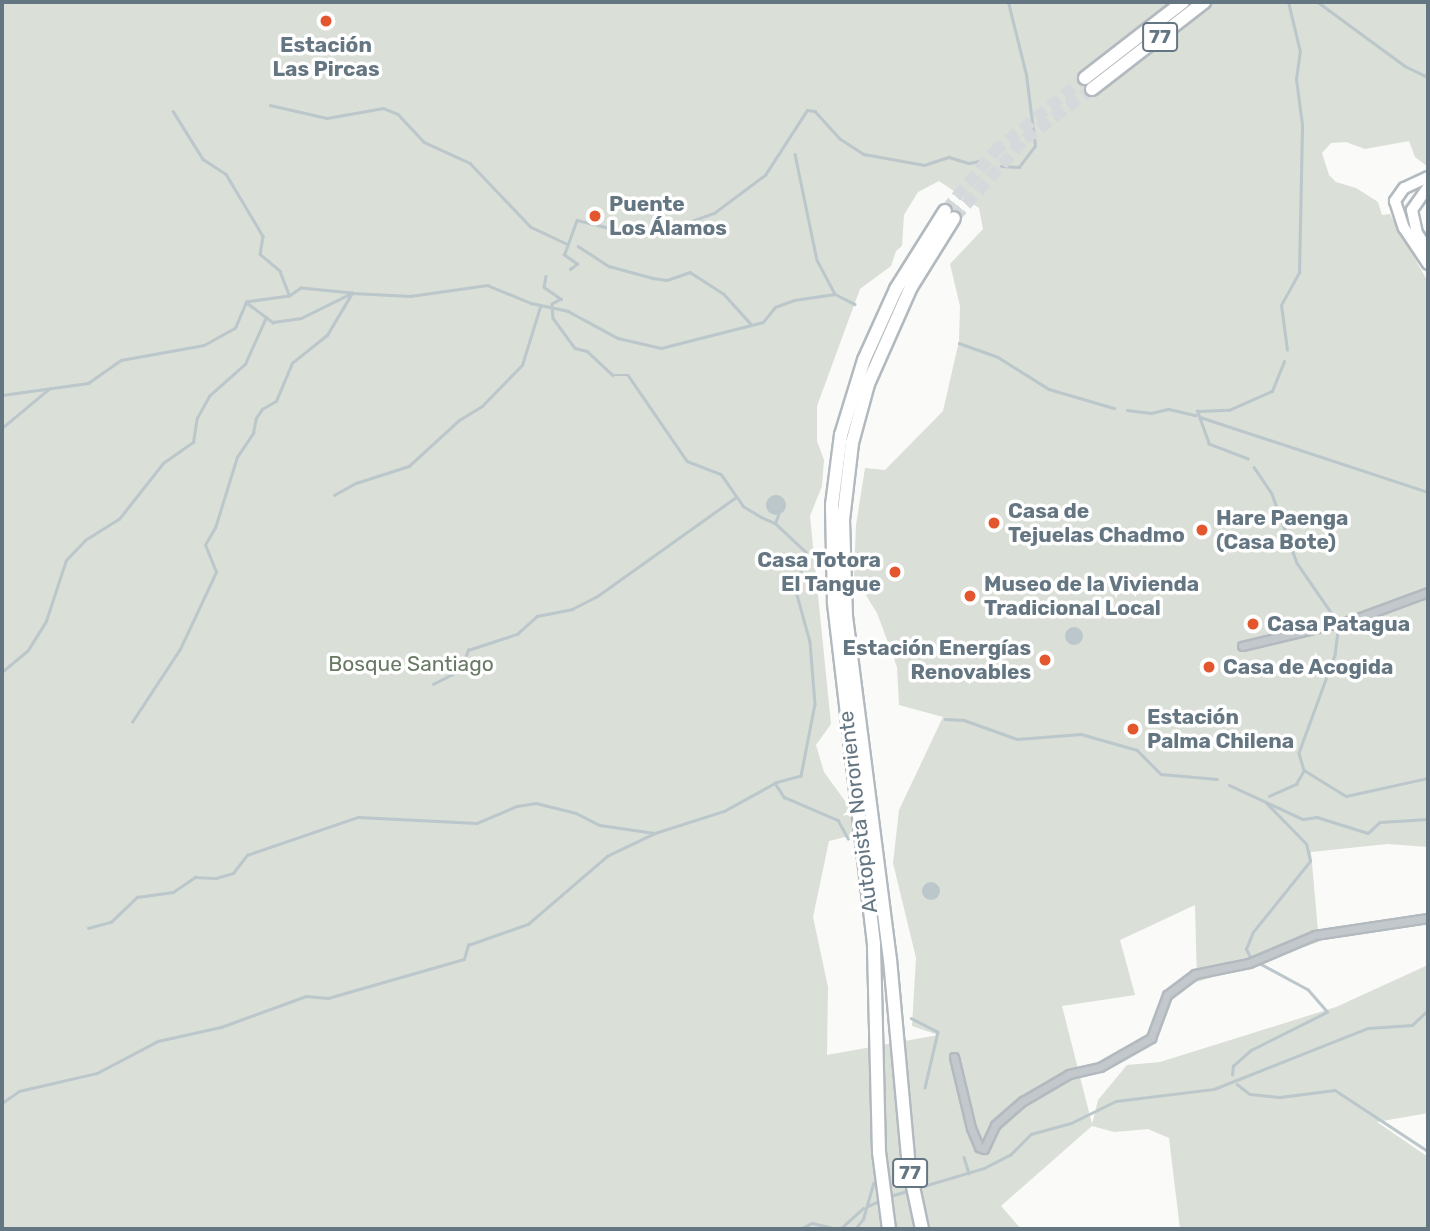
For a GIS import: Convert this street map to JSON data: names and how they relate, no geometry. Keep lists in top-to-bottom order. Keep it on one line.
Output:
{"streets":{"highway":["77","Autopista Nororiente"]},"parks":["Bosque Santiago"],"places":["Estación Las Pircas","Puente Los Álamos","Casa de Tejuelas Chadmo","Hare Paenga (Casa Bote)","Casa Totora El Tangue","Museo de la Vivienda Tradicional Local","Casa Patagua","Estación Energías Renovables","Casa de Acogida","Estación Palma Chilena"]}
